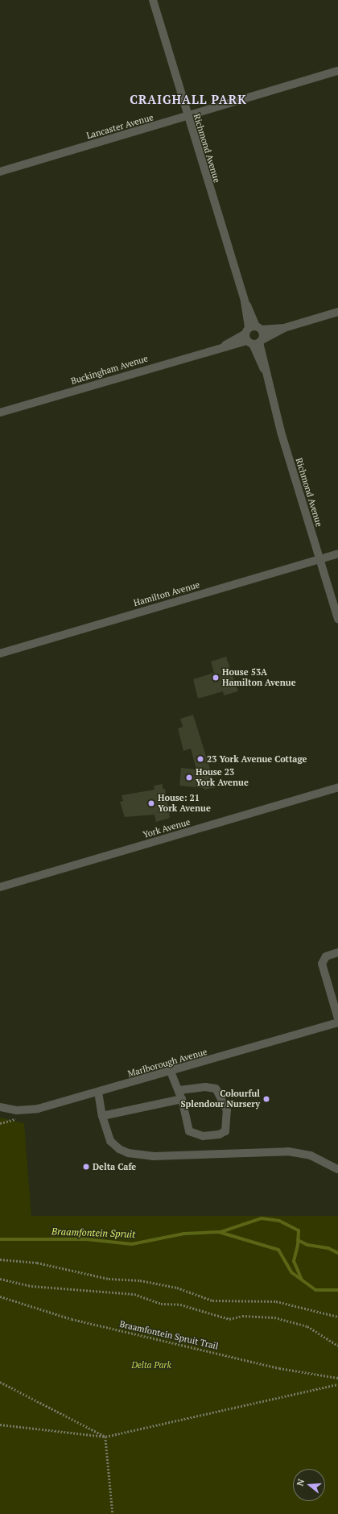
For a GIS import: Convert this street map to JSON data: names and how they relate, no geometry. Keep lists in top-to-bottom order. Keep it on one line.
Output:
{"streets":{"street":["Lancaster Avenue","Richmond Avenue","Buckingham Avenue","Hamilton Avenue","York Avenue","Marlborough Avenue"],"path":["Braamfontein Spruit Trail"]},"crossings":[["Lancaster Avenue","Richmond Avenue"],["Richmond Avenue","Buckingham Avenue"],["Richmond Avenue","Hamilton Avenue"]],"districts":["CRAIGHALL PARK"],"water":["Braamfontein Spruit"],"parks":["Delta Park"],"places":["House 53A Hamilton Avenue","23 York Avenue Cottage","House 23 York Avenue","House: 21 York Avenue","Colourful Splendour Nursery","Delta Cafe"],"north":"left"}
